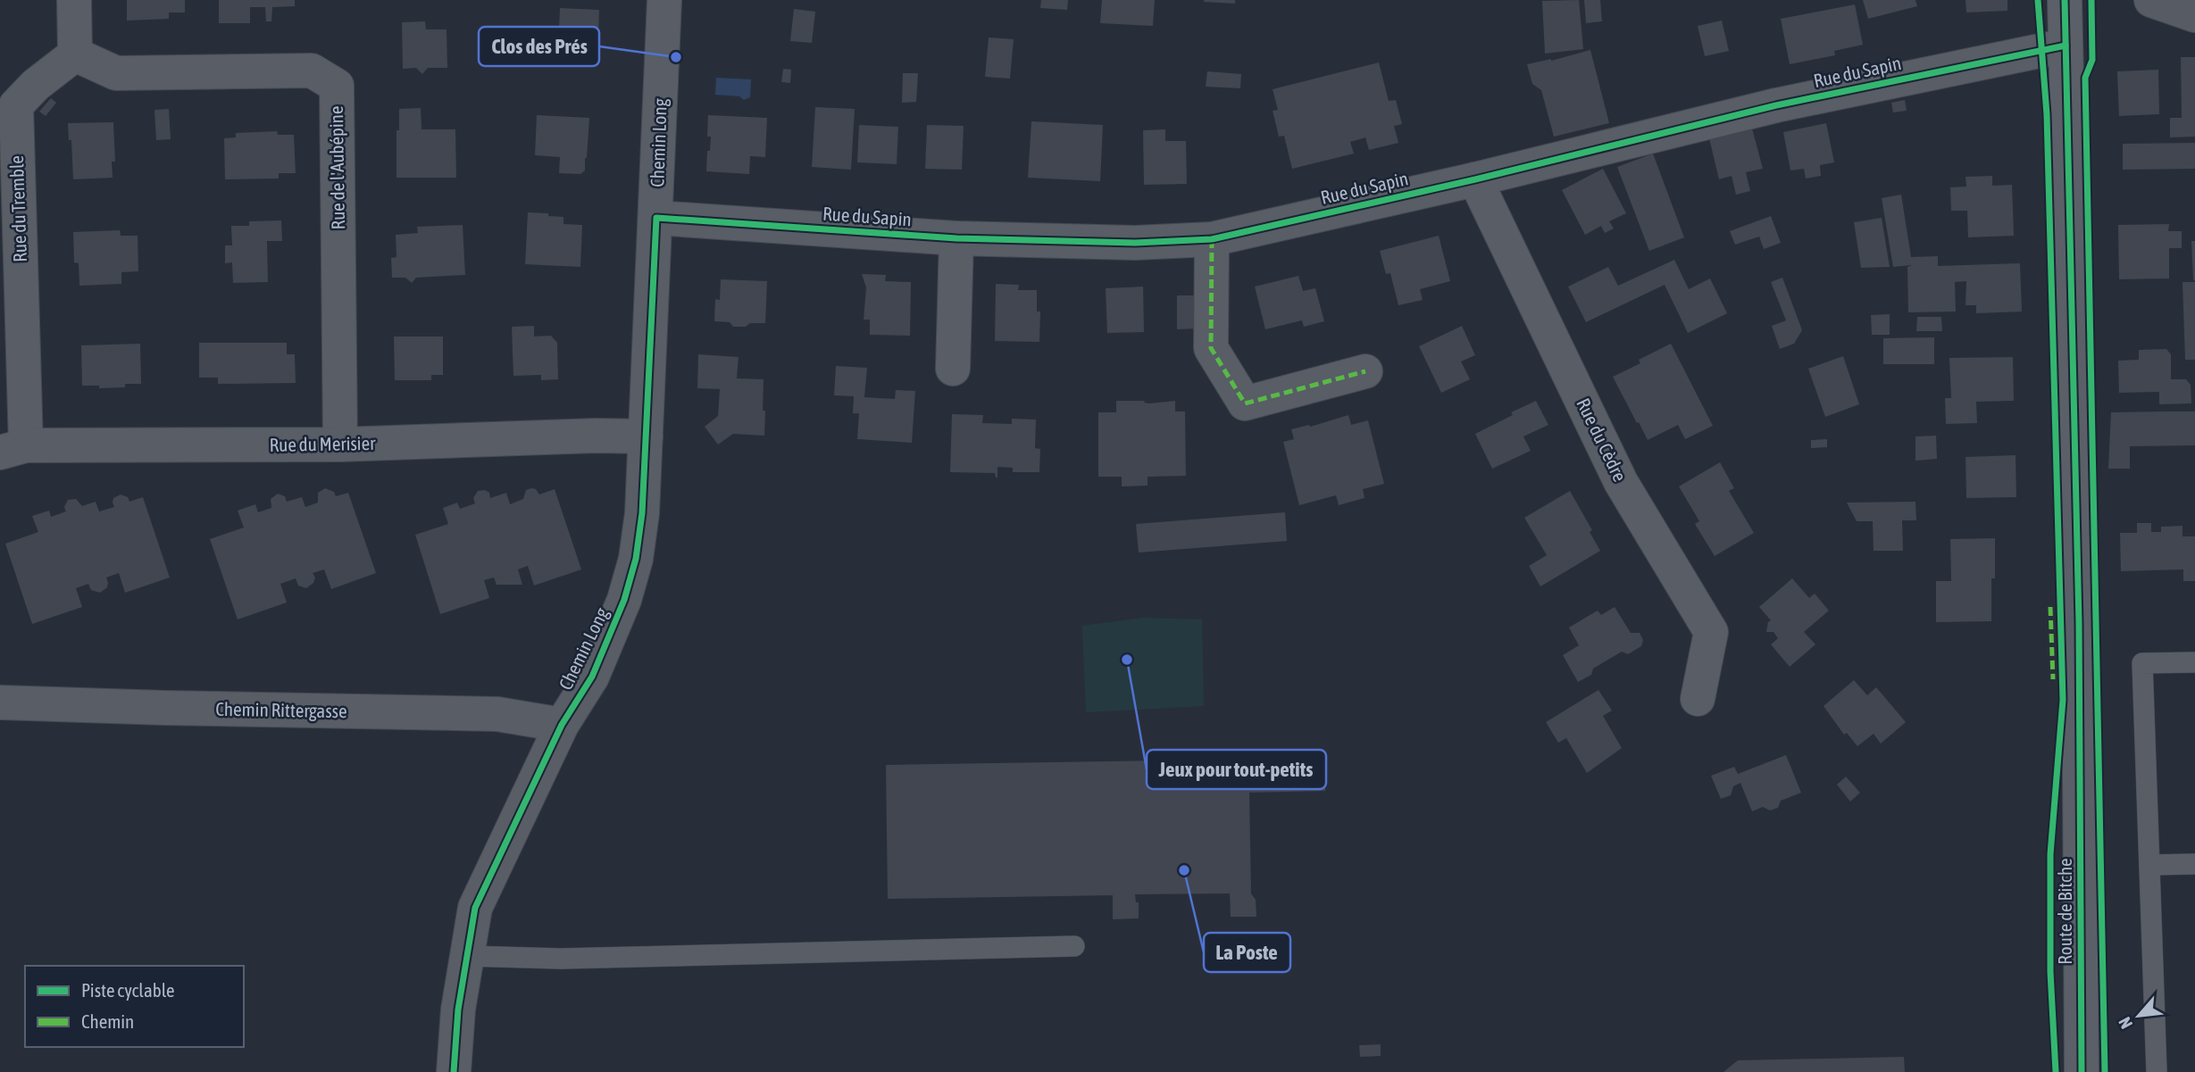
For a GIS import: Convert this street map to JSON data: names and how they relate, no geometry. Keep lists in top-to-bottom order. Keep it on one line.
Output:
{"streets":{"main road":["Route de Bitche"],"street":["Rue du Sapin","Chemin Long","Rue de l'Aubépine","Rue du Tremble","Rue du Cèdre","Rue du Merisier","Chemin Rittergasse"]},"crossings":[["Rue du Sapin","Chemin Long"],["Rue du Sapin","Rue du Cèdre"],["Rue du Sapin","Route de Bitche"],["Chemin Long","Rue du Merisier"],["Chemin Long","Chemin Rittergasse"],["Rue de l'Aubépine","Rue du Tremble"],["Rue de l'Aubépine","Rue du Merisier"],["Rue du Tremble","Rue du Merisier"]],"places":["Clos des Prés","Jeux pour tout-petits","La Poste"],"legend":["Piste cyclable","Chemin"],"north":"bottom left"}
